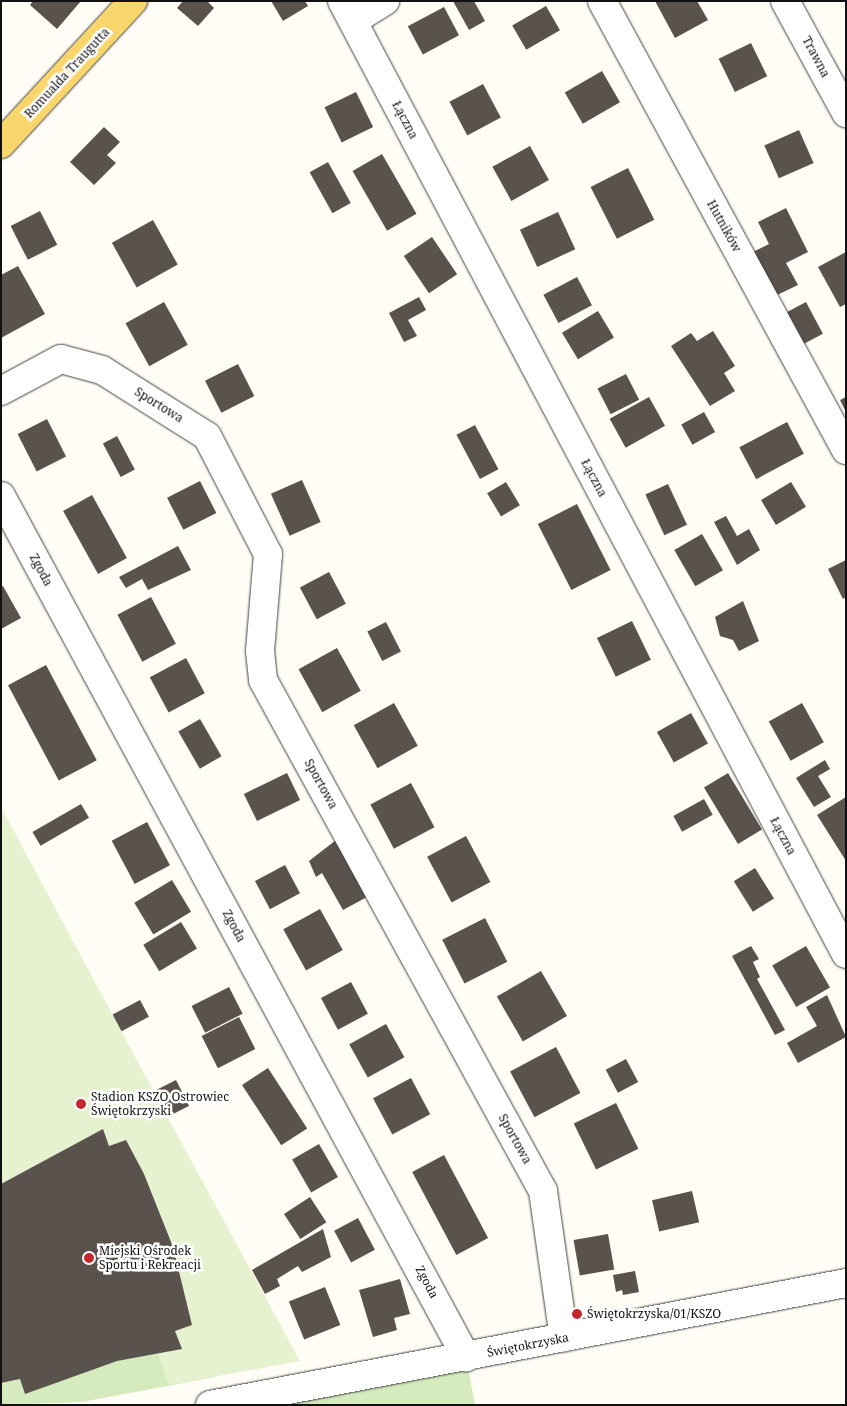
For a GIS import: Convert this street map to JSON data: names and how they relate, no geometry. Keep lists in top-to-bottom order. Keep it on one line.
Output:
{"streets":{"main road":["Romualda Traugutta"],"street":["Trawna","Łączna","Hutników","Sportowa","Zgoda","Świętokrzyska"]},"crossings":[["Sportowa","Świętokrzyska"],["Zgoda","Świętokrzyska"]],"places":["Stadion KSZO Ostrowiec Świętokrzyski","Miejski Ośrodek Sportu i Rekreacji","Świętokrzyska/01/KSZO"]}
